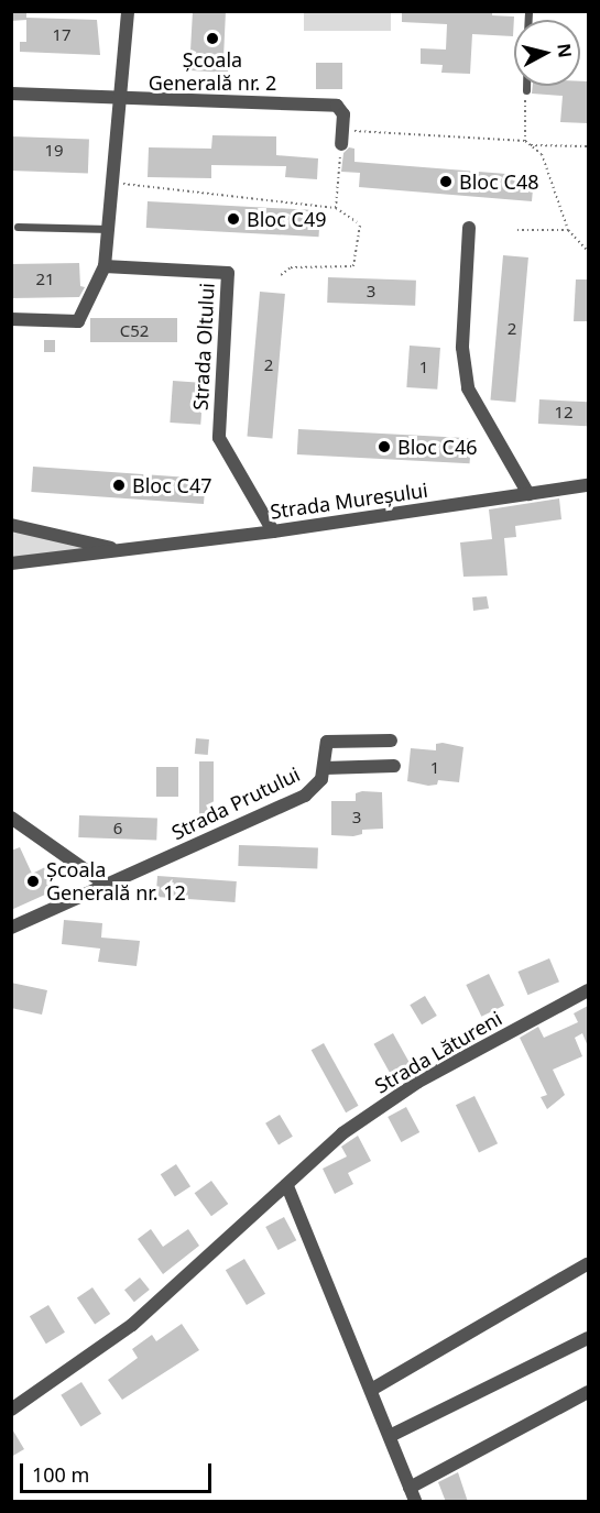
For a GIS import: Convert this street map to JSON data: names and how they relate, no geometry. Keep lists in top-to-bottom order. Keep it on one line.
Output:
{"streets":{"street":["Strada Oltului","Strada Mureșului","Strada Prutului","Strada Lătureni"]},"crossings":[["Strada Oltului","Strada Mureșului"]],"places":["Școala Generală nr. 2","Bloc C48","Bloc C49","Bloc C46","Bloc C47","Școala Generală nr. 12"],"house_numbers":["17","19","21","3","2","C52","2","1","12","1","3","6"],"scale_bar":"100 m","north":"right"}
